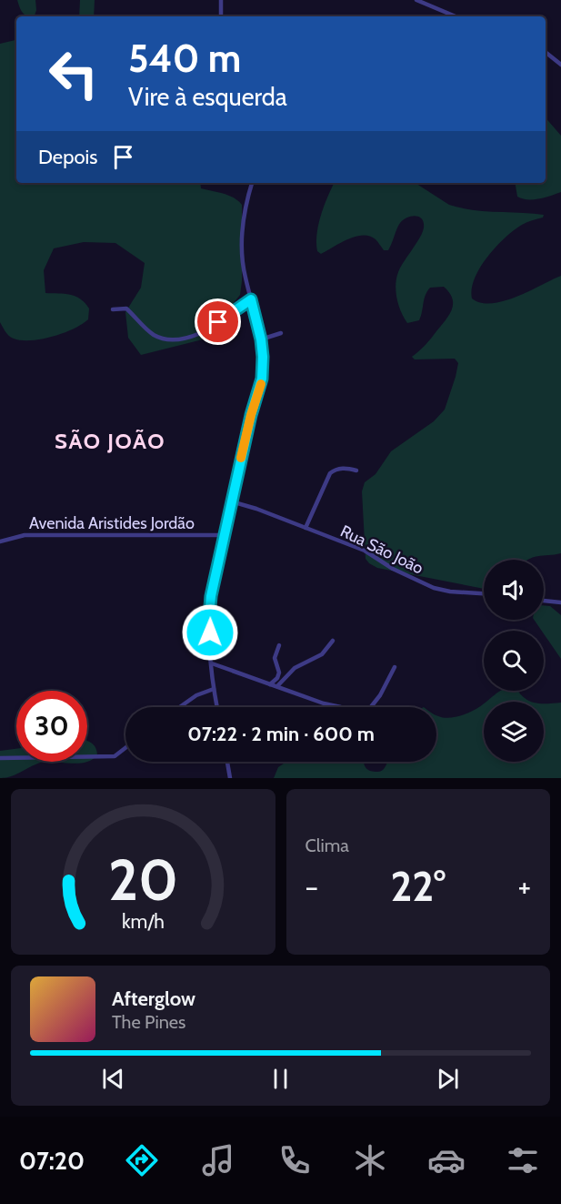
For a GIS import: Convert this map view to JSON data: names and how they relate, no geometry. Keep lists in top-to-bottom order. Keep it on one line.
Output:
{"streets":{"street":["Avenida Aristides Jordão","Rua São João"]},"districts":["SÃO JOÃO"],"page":{"turn":["540 m","Vire à esquerda"],"then":"Depois","limit":"30","trip":"07:22 · 2 min · 600 m","tile":"Clima","heat":["−","22°","+"],"song":["Afterglow","The Pines"],"tabs":"07:20","gauge":["20","km/h"]}}
